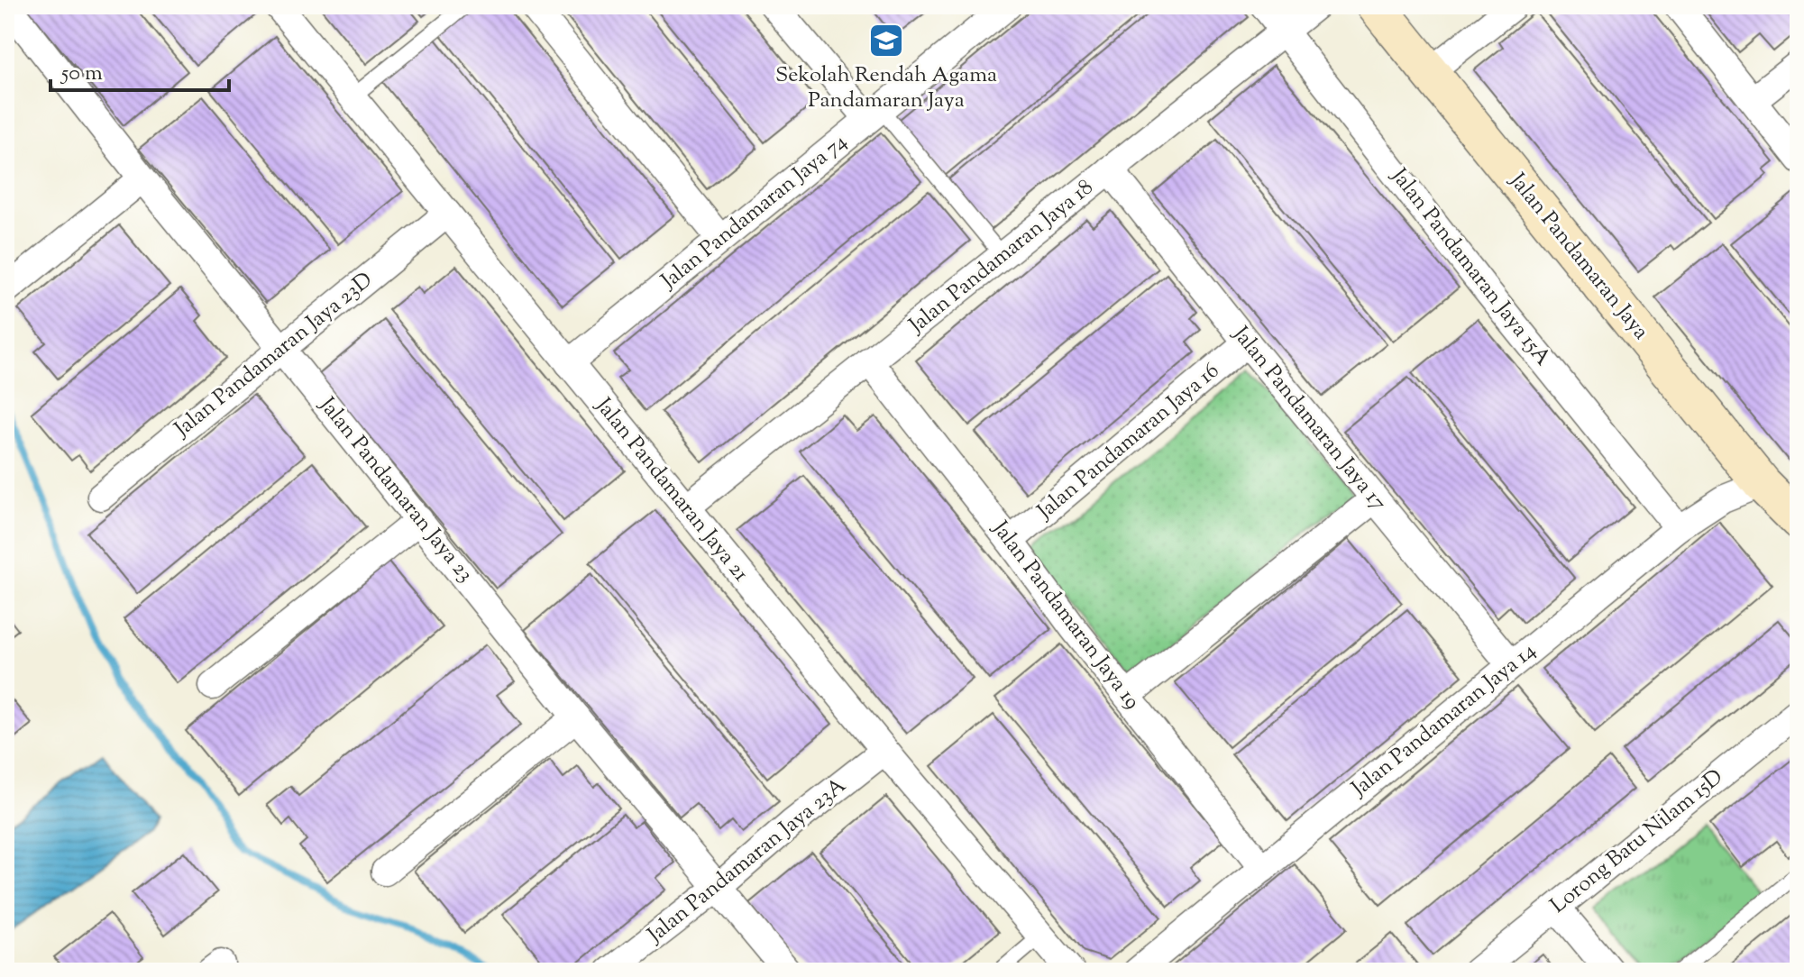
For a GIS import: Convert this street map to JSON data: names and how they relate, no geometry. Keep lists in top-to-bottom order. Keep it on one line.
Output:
{"streets":{"main road":["Jalan Pandamaran Jaya"],"street":["Jalan Pandamaran Jaya 74","Jalan Pandamaran Jaya 18","Jalan Pandamaran Jaya 15A","Jalan Pandamaran Jaya 23D","Jalan Pandamaran Jaya 17","Jalan Pandamaran Jaya 16","Jalan Pandamaran Jaya 23","Jalan Pandamaran Jaya 21","Jalan Pandamaran Jaya 19","Jalan Pandamaran Jaya 14","Lorong Batu Nilam 15D","Jalan Pandamaran Jaya 23A"]},"crossings":[["Jalan Pandamaran Jaya 74","Jalan Pandamaran Jaya 21"],["Jalan Pandamaran Jaya 18","Jalan Pandamaran Jaya 15A"],["Jalan Pandamaran Jaya 18","Jalan Pandamaran Jaya 17"],["Jalan Pandamaran Jaya 18","Jalan Pandamaran Jaya 21"],["Jalan Pandamaran Jaya 18","Jalan Pandamaran Jaya 19"],["Jalan Pandamaran Jaya","Jalan Pandamaran Jaya 14"],["Jalan Pandamaran Jaya 15A","Jalan Pandamaran Jaya 14"],["Jalan Pandamaran Jaya 23D","Jalan Pandamaran Jaya 23"],["Jalan Pandamaran Jaya 23D","Jalan Pandamaran Jaya 21"],["Jalan Pandamaran Jaya 17","Jalan Pandamaran Jaya 16"],["Jalan Pandamaran Jaya 17","Jalan Pandamaran Jaya 14"],["Jalan Pandamaran Jaya 16","Jalan Pandamaran Jaya 19"],["Jalan Pandamaran Jaya 23","Jalan Pandamaran Jaya 23A"],["Jalan Pandamaran Jaya 21","Jalan Pandamaran Jaya 23A"],["Jalan Pandamaran Jaya 19","Jalan Pandamaran Jaya 14"]],"places":{"school or university":["Sekolah Rendah Agama Pandamaran Jaya"]},"scale_bar":"50 m"}
